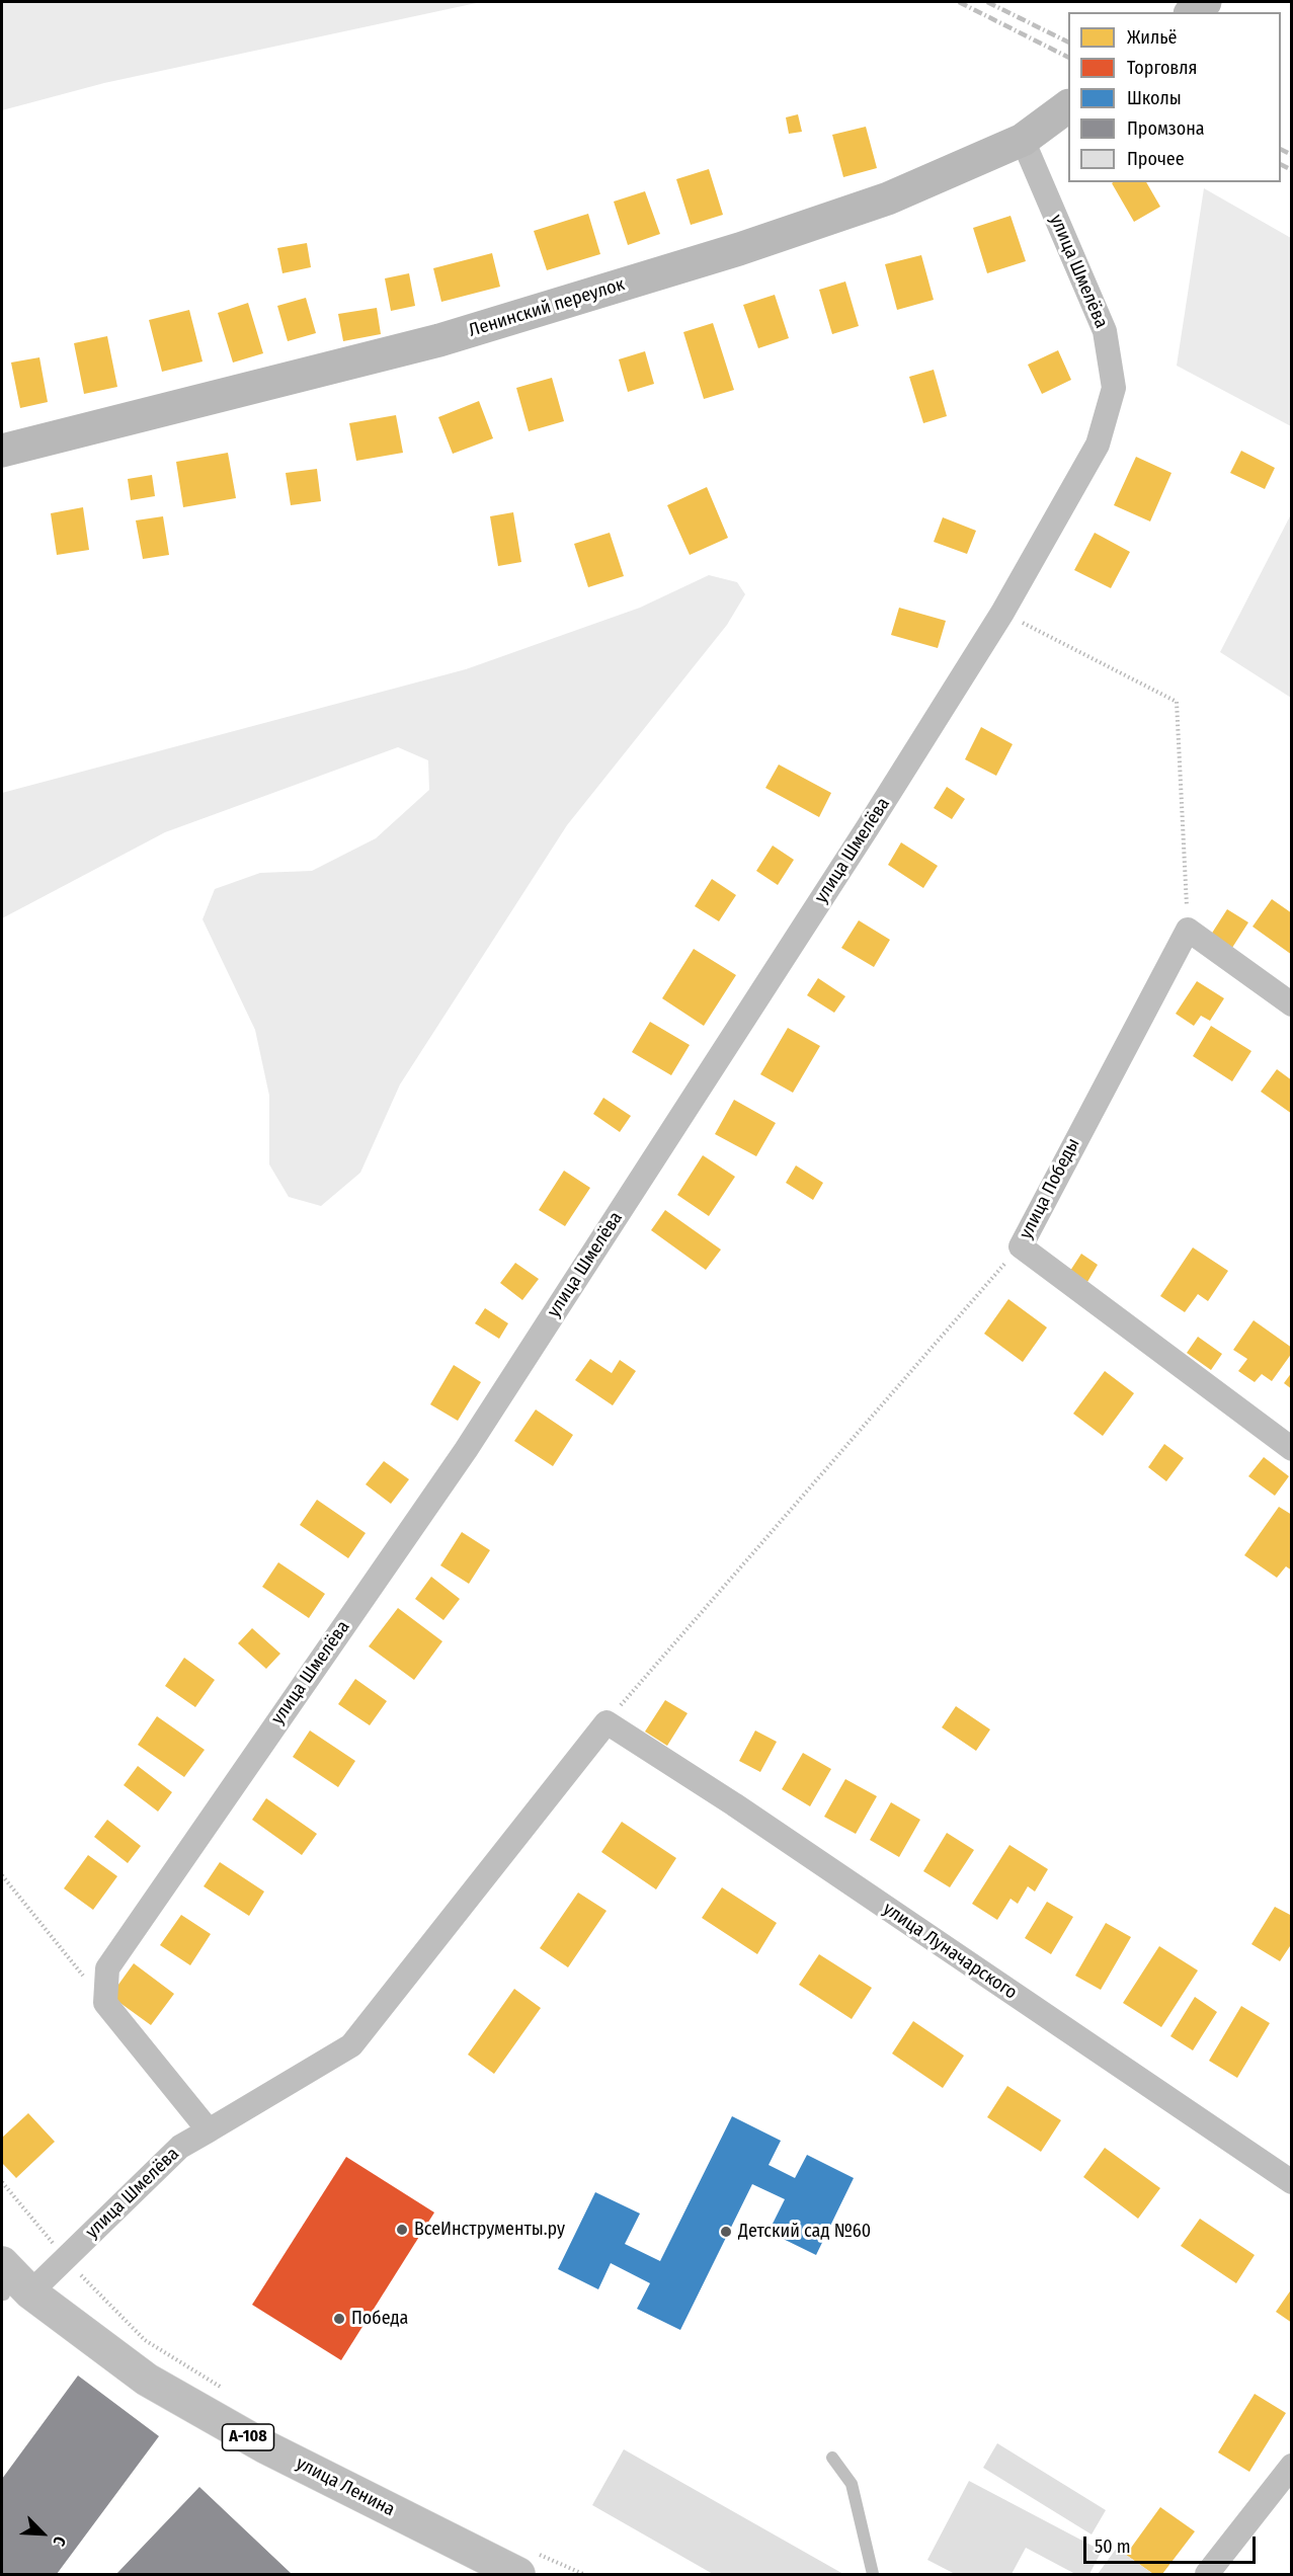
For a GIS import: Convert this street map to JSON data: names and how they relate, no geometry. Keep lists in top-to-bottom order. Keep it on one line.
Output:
{"streets":{"highway":["А-108","улица Ленина"],"main road":["Ленинский переулок"],"street":["улица Шмелёва","улица Победы","улица Луначарского"]},"crossings":[["улица Шмелёва","Ленинский переулок"],["улица Шмелёва","улица Луначарского"],["улица Шмелёва","улица Ленина"]],"places":["ВсеИнструменты.ру","Детский сад №60","Победа"],"legend":["Жильё","Торговля","Школы","Промзона","Прочее"],"scale_bar":"50 m","north":"bottom right"}
